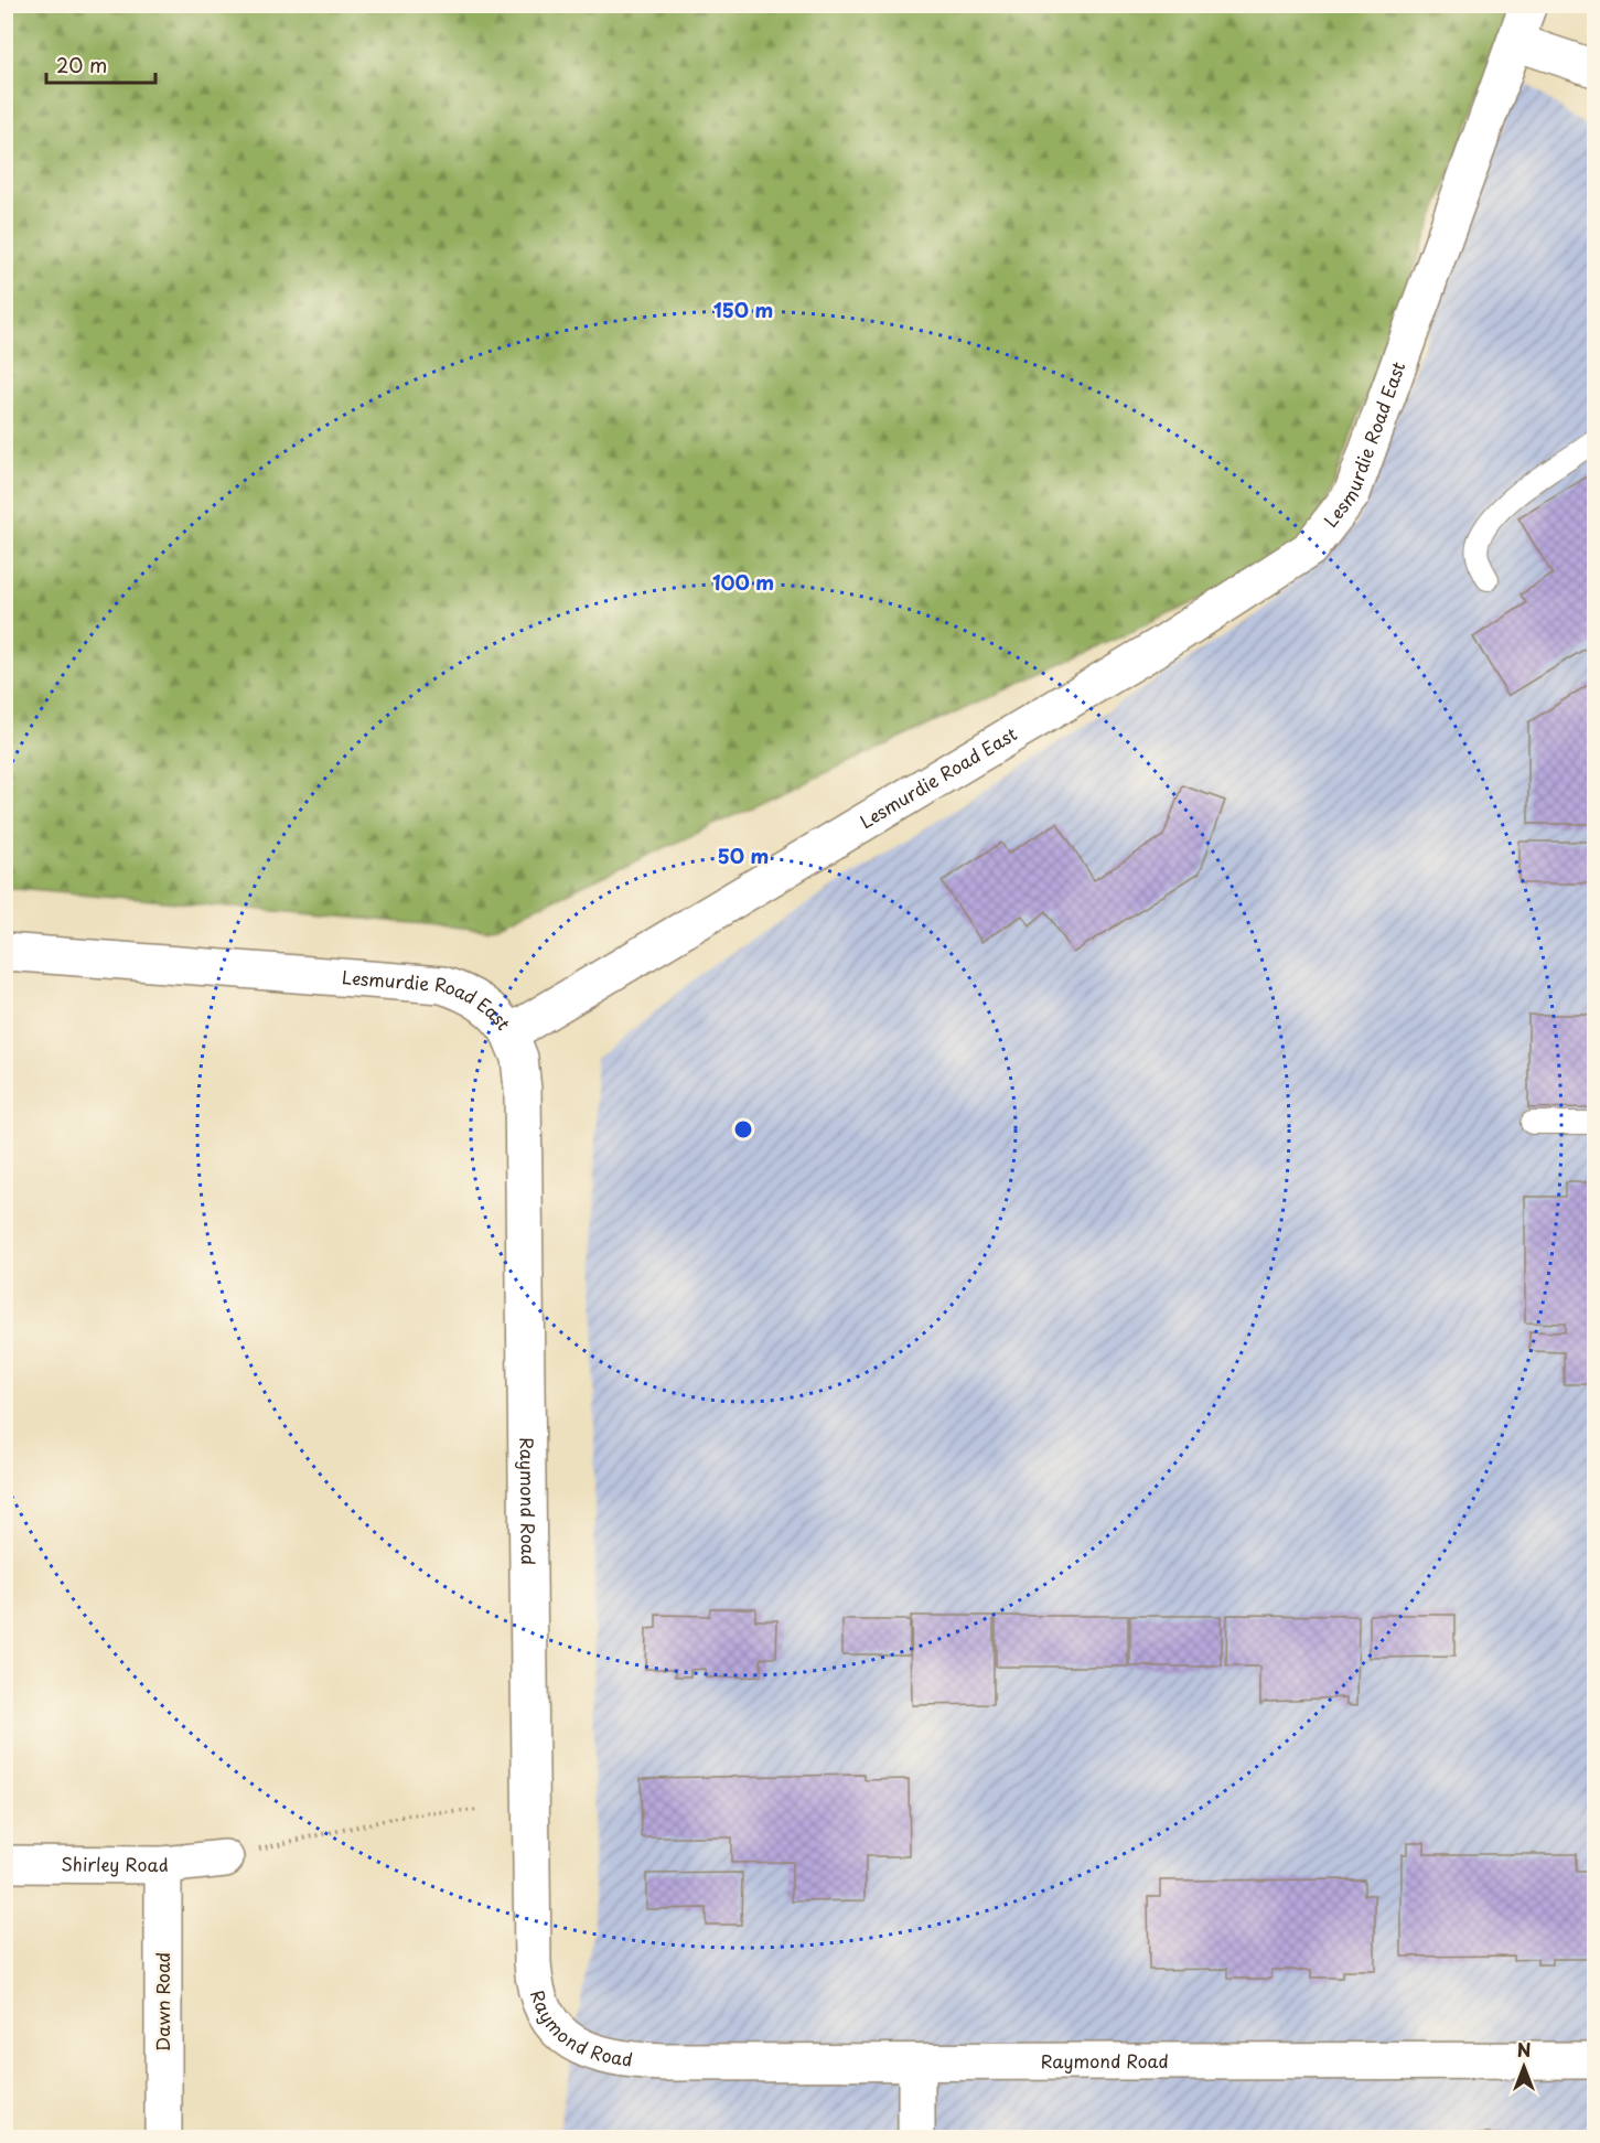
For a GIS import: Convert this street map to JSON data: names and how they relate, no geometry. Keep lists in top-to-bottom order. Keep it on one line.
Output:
{"streets":{"street":["Lesmurdie Road East","Raymond Road","Shirley Road","Dawn Road"]},"crossings":[["Lesmurdie Road East","Raymond Road"],["Shirley Road","Dawn Road"]],"scale_bar":"20 m","north":"top","rings":["150 m","100 m","50 m"]}
